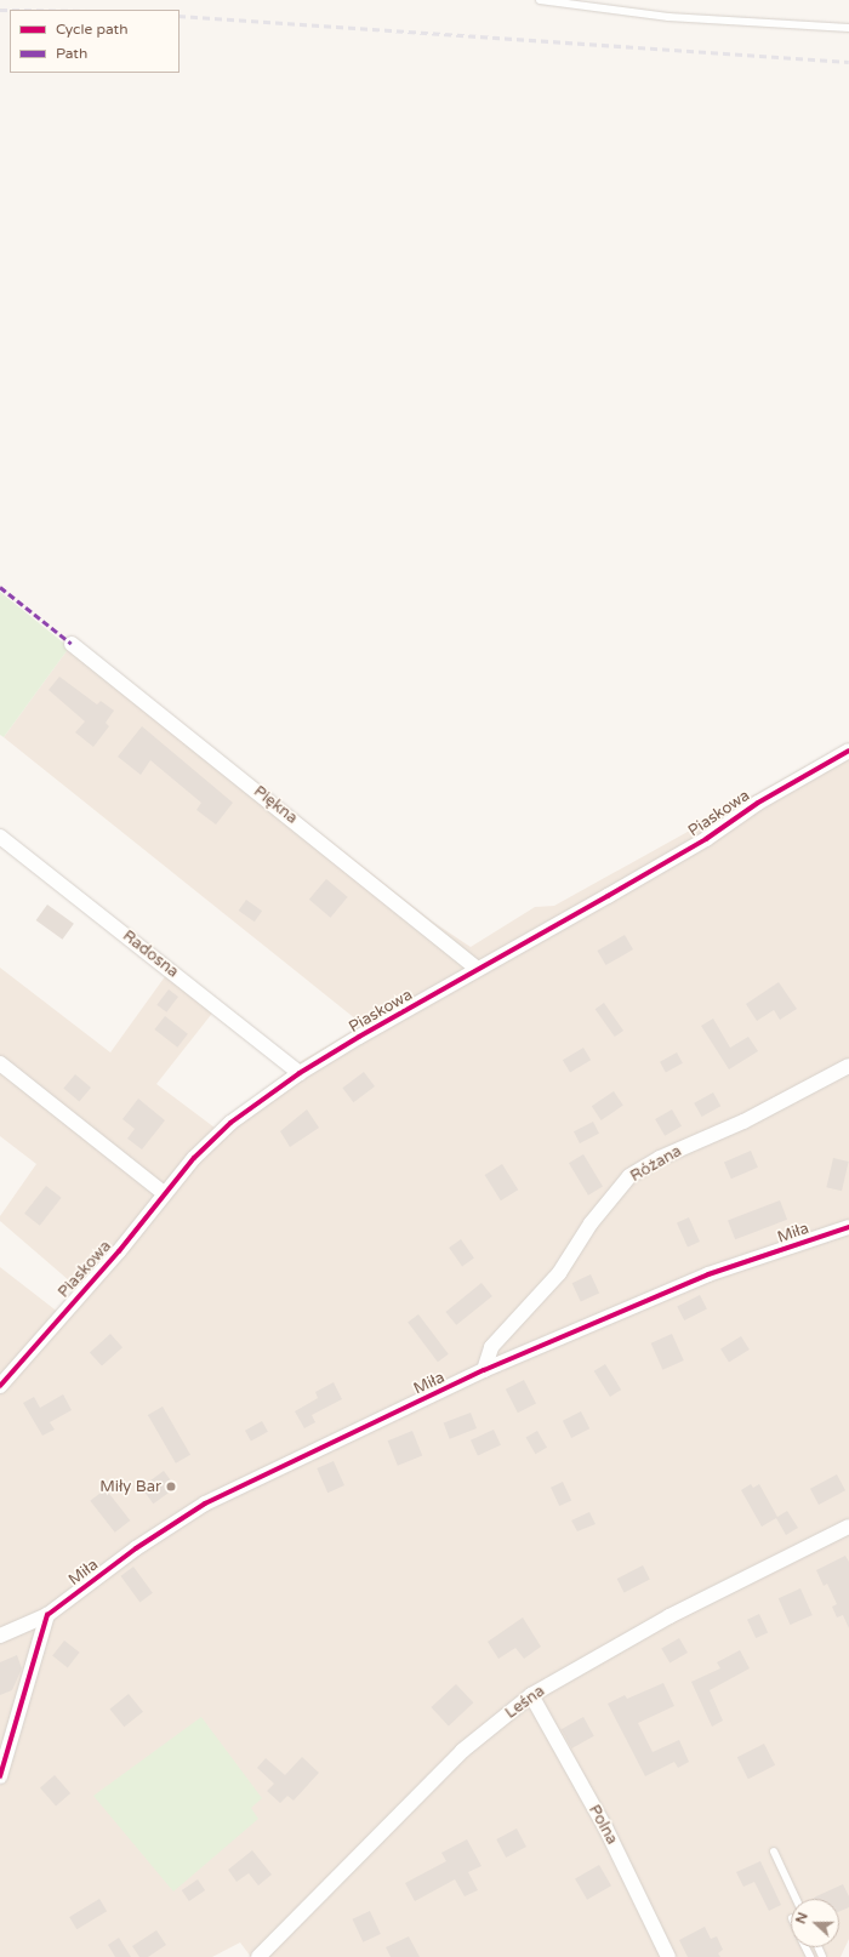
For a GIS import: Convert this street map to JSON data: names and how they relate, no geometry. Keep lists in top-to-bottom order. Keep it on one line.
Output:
{"streets":{"street":["Piękna","Piaskowa","Radosna","Różana","Miła","Leśna","Polna"]},"crossings":[["Piękna","Piaskowa"],["Piaskowa","Radosna"],["Różana","Miła"],["Leśna","Polna"]],"places":["Miły Bar"],"legend":["Cycle path","Path"],"north":"left"}
